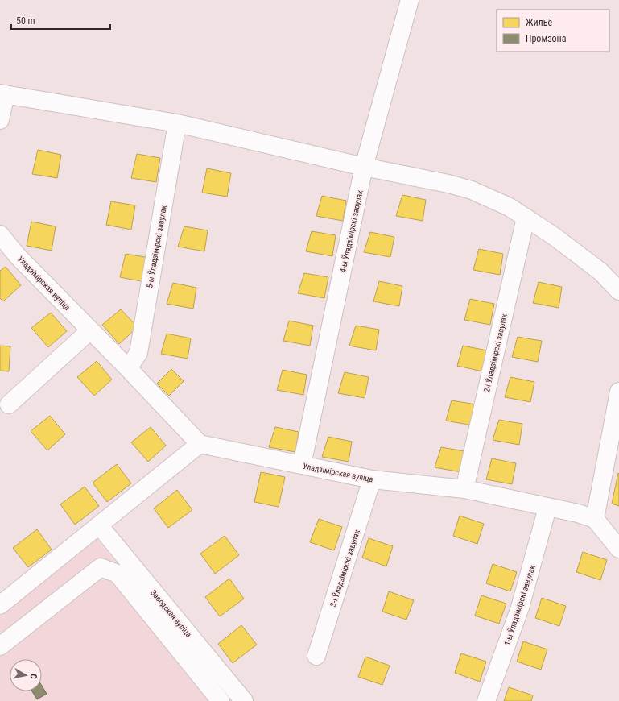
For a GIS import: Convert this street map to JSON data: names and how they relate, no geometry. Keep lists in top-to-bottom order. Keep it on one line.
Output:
{"streets":{"street":["4-ы Ўладзімірскі завулак","5-ы Ўладзімірскі завулак","Уладзімірская вуліца","2-і Ўладзімірскі завулак","3-і Ўладзімірскі завулак","1-ы Ўладзімірскі завулак","Заводская вуліца"]},"crossings":[["4-ы Ўладзімірскі завулак","Уладзімірская вуліца"],["5-ы Ўладзімірскі завулак","Уладзімірская вуліца"],["Уладзімірская вуліца","2-і Ўладзімірскі завулак"],["Уладзімірская вуліца","3-і Ўладзімірскі завулак"],["Уладзімірская вуліца","1-ы Ўладзімірскі завулак"]],"legend":["Жильё","Промзона"],"scale_bar":"50 m","north":"right"}
